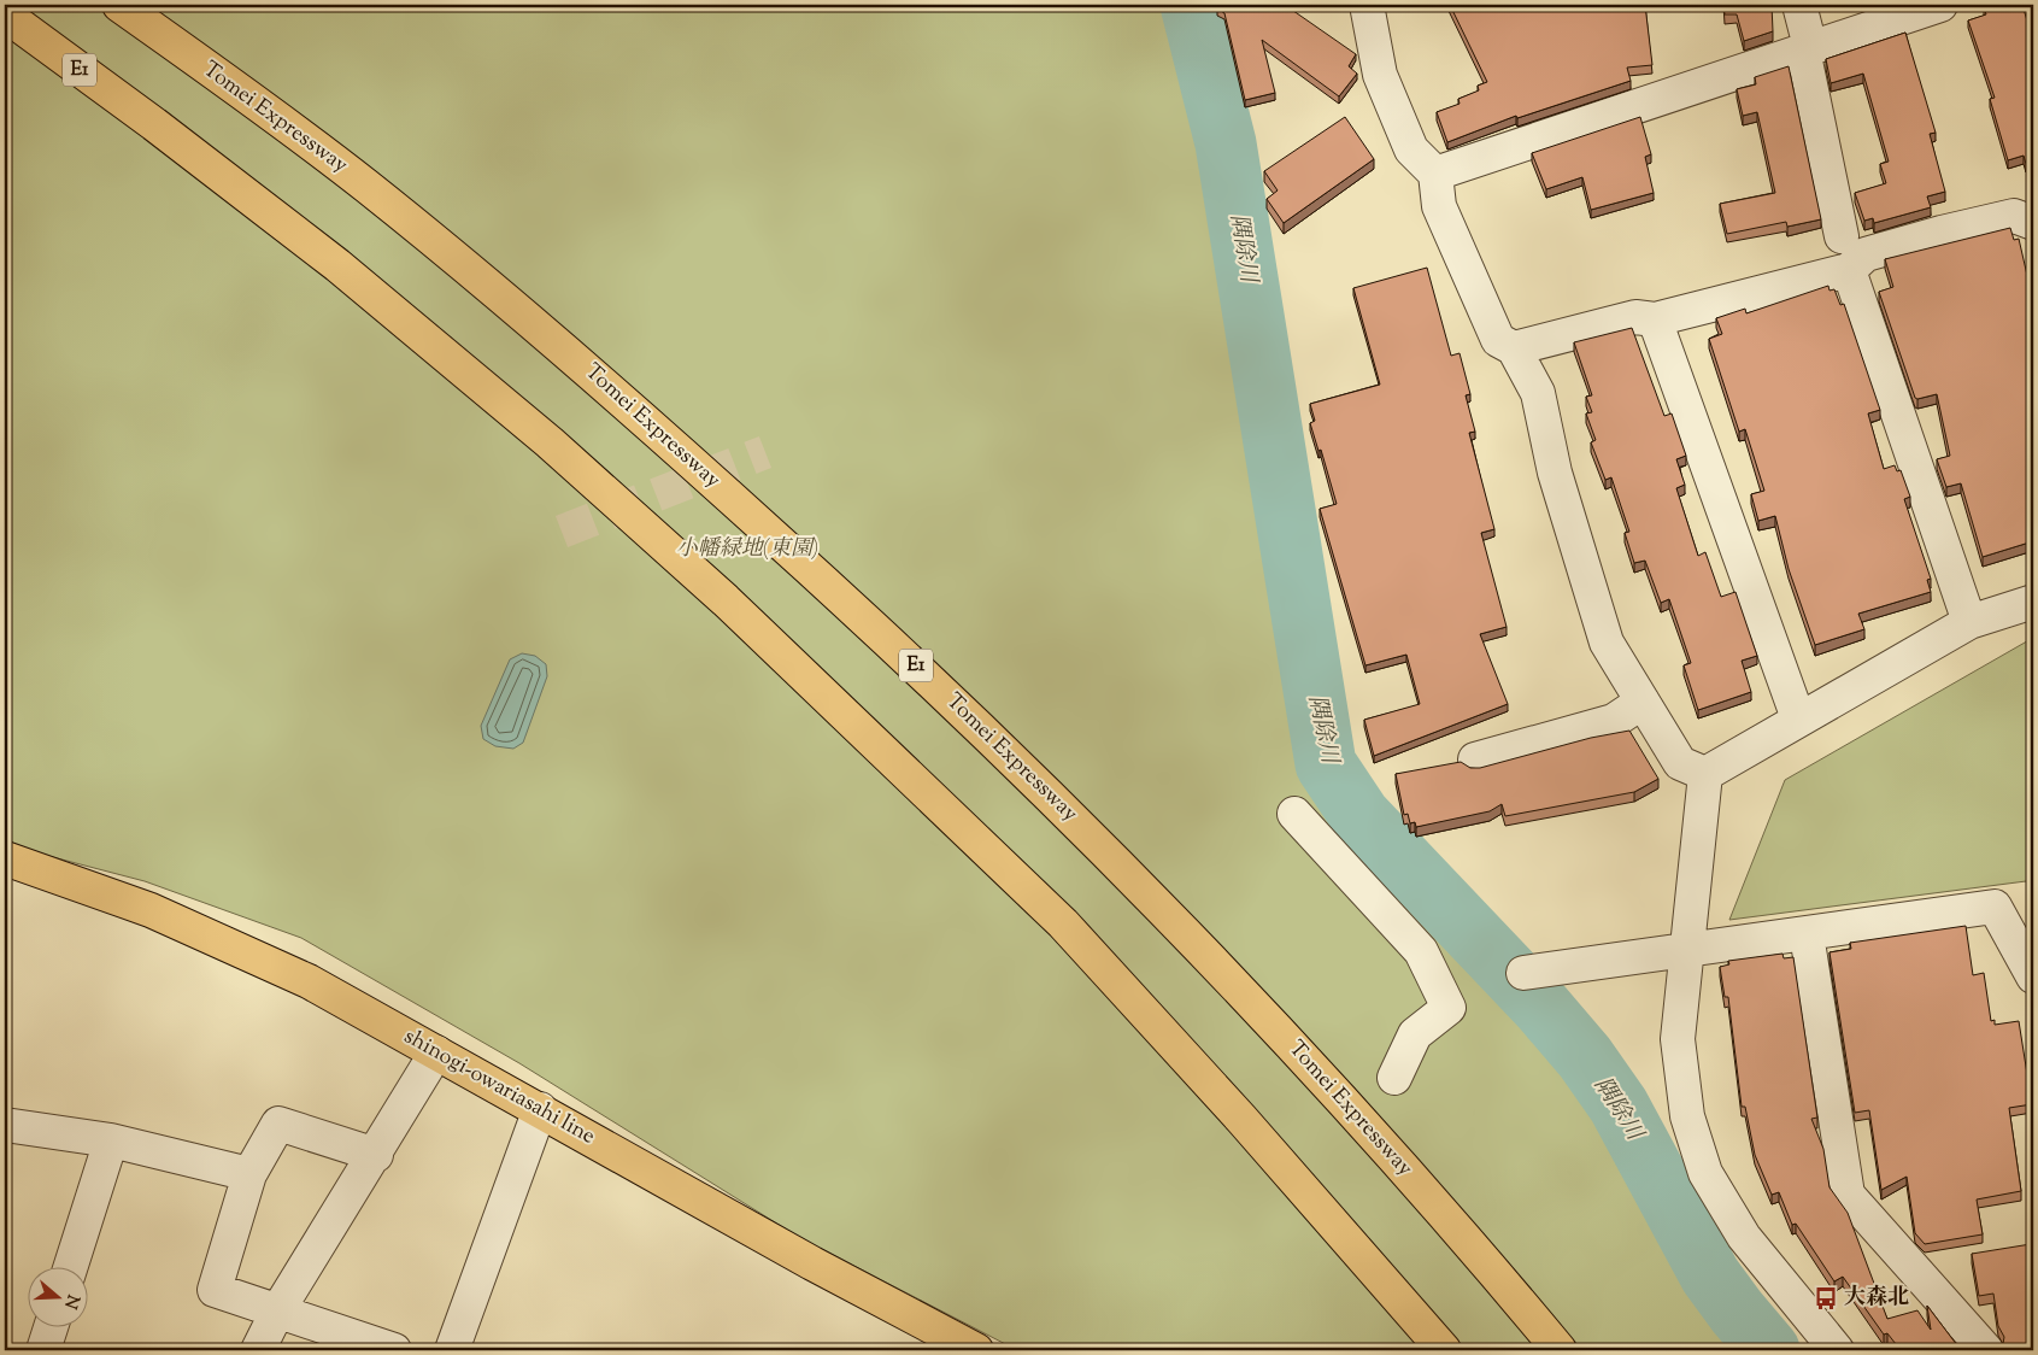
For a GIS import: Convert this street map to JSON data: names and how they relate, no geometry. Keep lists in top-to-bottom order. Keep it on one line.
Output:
{"streets":{"main road":["E1","Tomei Expressway","shinogi-owariasahi line"]},"water":["隅除川"],"parks":["小幡緑地(東園)"],"places":{"bus stop":["大森北"]},"north":"right"}
